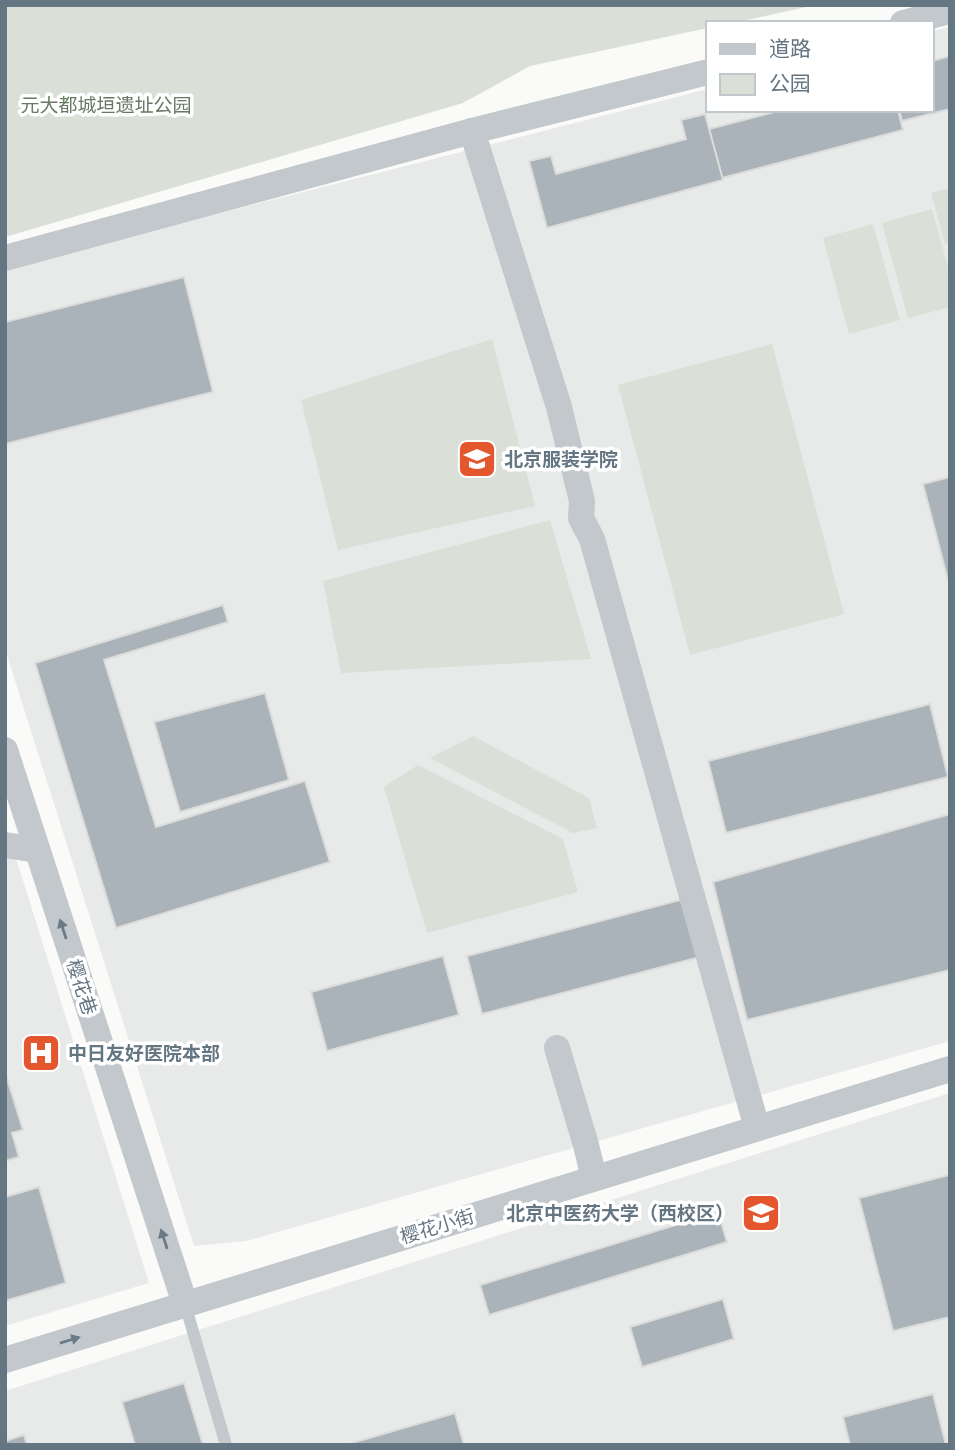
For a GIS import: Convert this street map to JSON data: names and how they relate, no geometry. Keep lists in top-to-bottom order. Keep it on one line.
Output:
{"streets":{"street":["樱花巷","樱花小街"]},"crossings":[["樱花巷","樱花小街"]],"one_way":["樱花巷"],"parks":["元大都城垣遗址公园"],"places":{"school or university":["北京服装学院","北京中医药大学（西校区）"],"hospital":["中日友好医院本部"]},"legend":["道路","公园"]}
